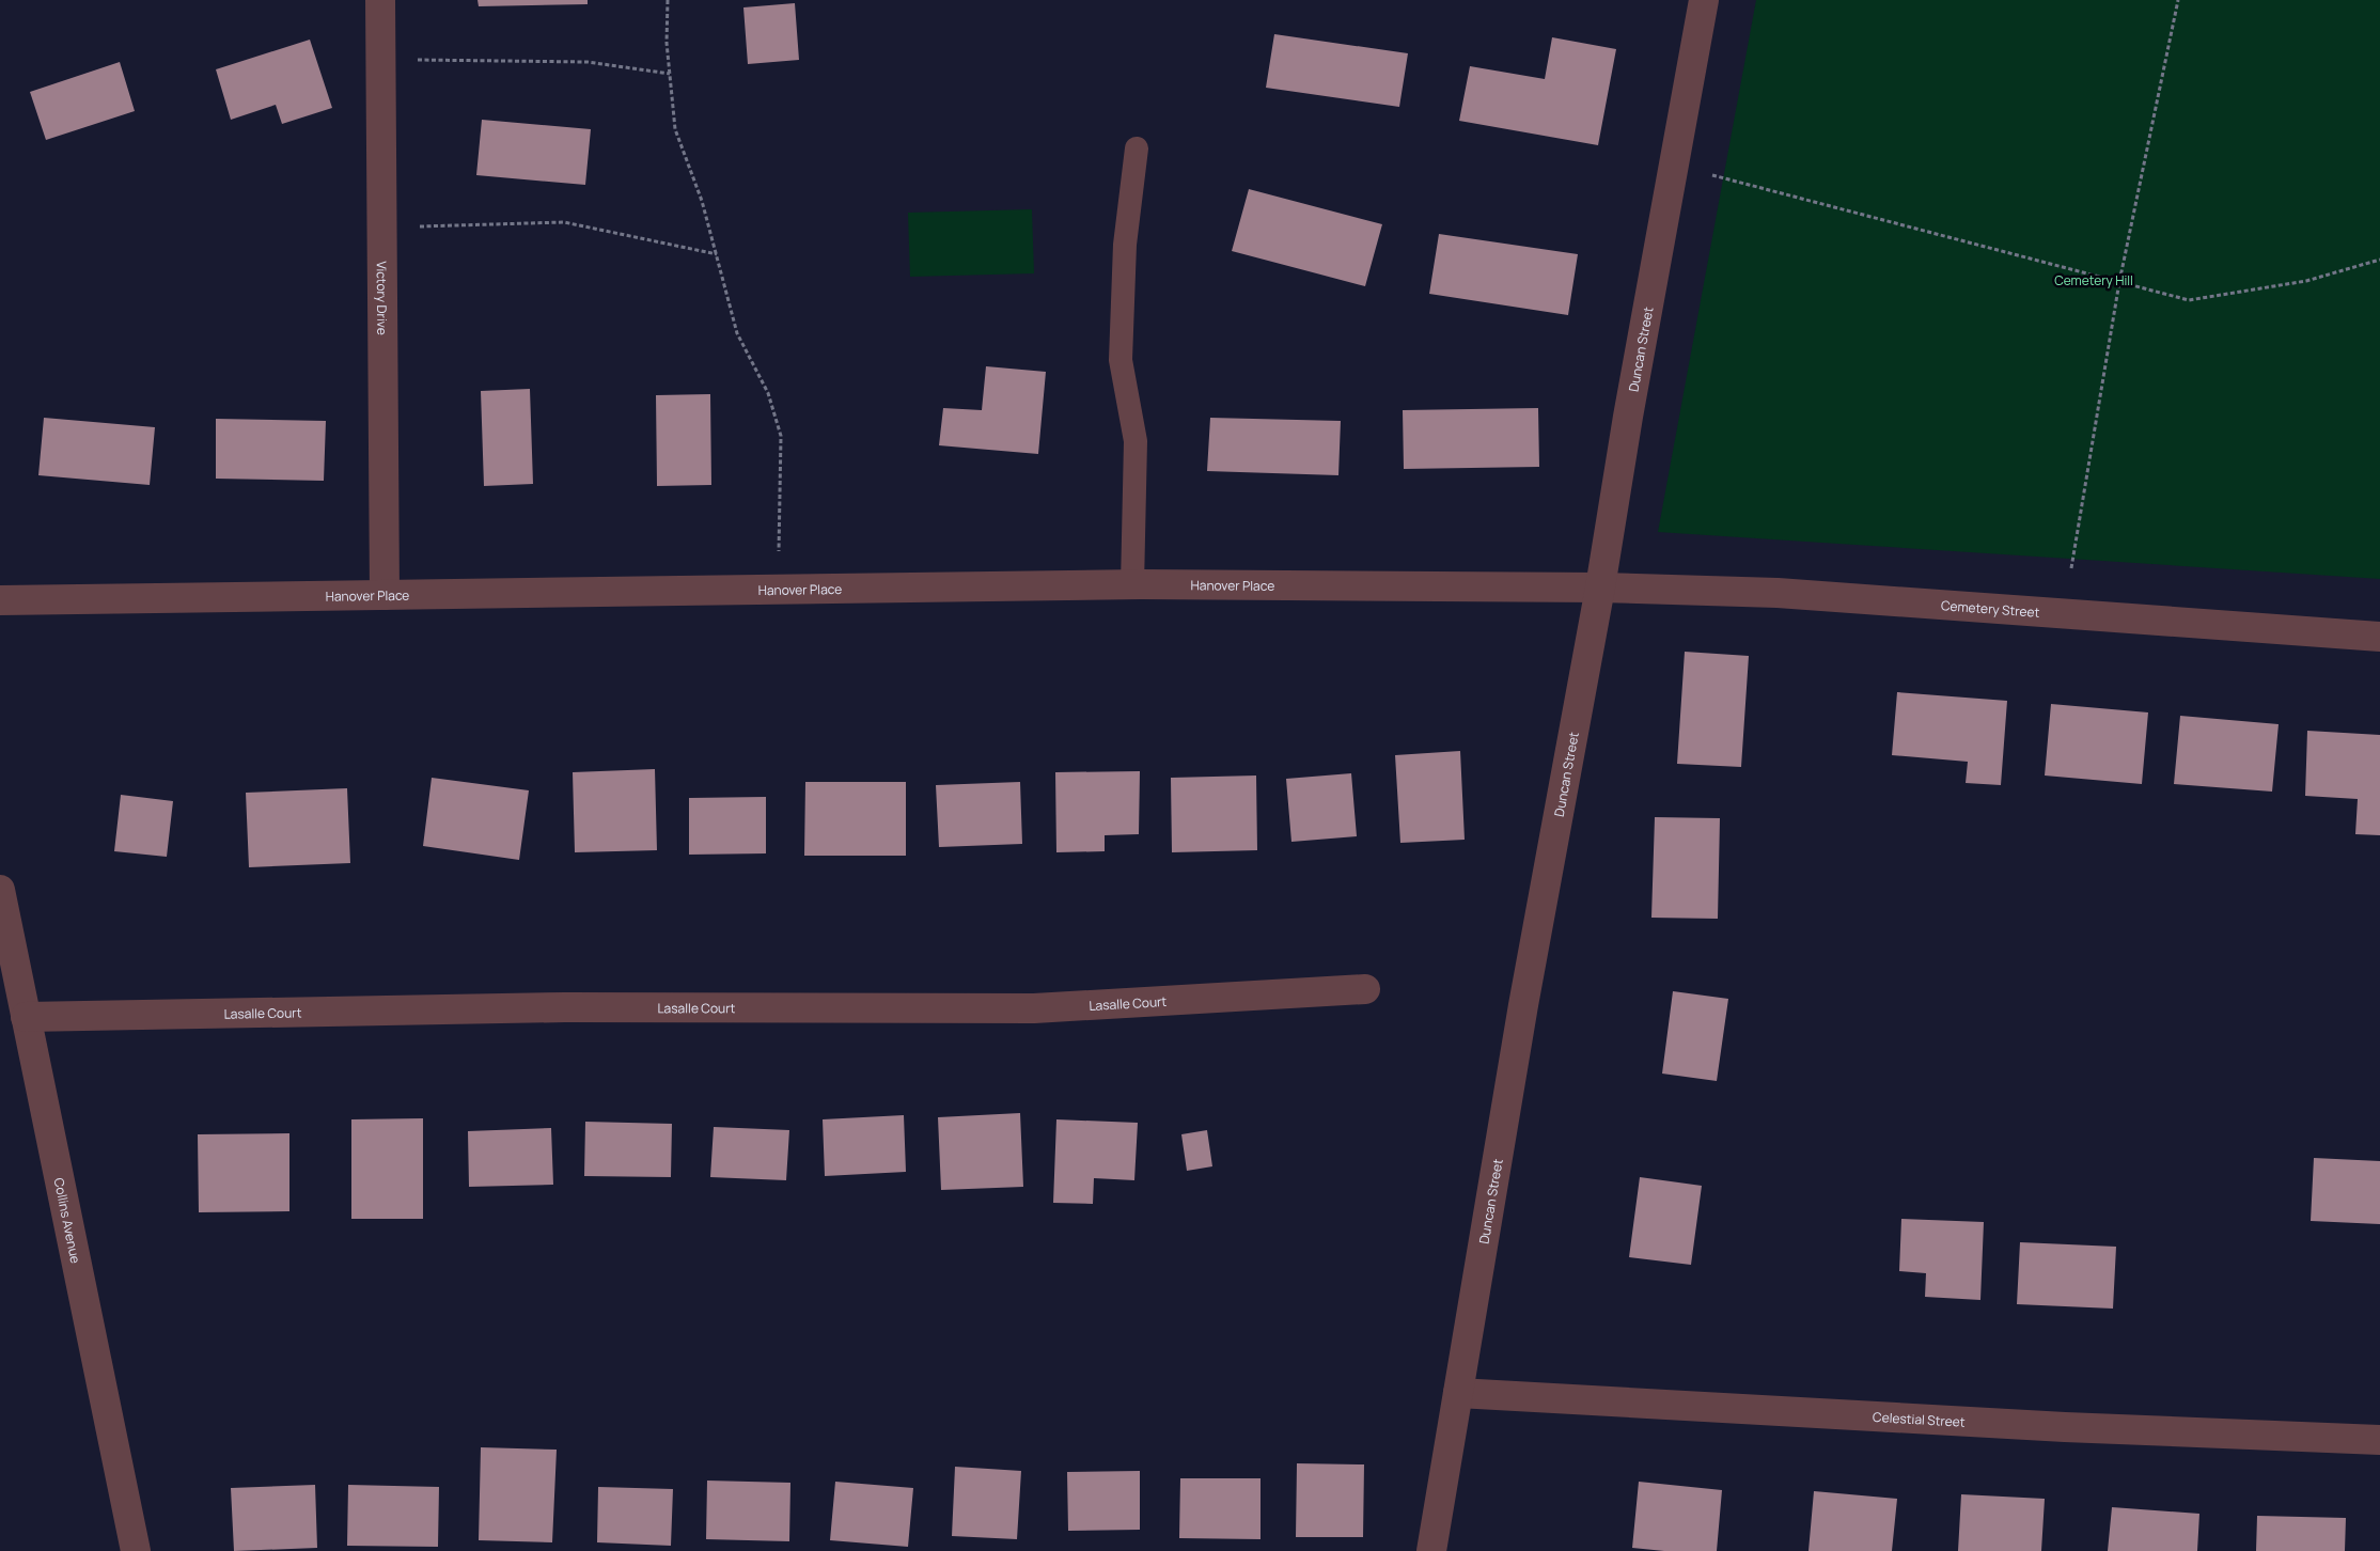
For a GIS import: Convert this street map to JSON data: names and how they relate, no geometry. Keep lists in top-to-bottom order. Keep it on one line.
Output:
{"streets":{"street":["Victory Drive","Duncan Street","Hanover Place","Cemetery Street","Lasalle Court","Collins Avenue","Celestial Street"]},"crossings":[["Victory Drive","Hanover Place"],["Duncan Street","Hanover Place"],["Duncan Street","Cemetery Street"],["Duncan Street","Celestial Street"],["Hanover Place","Cemetery Street"],["Lasalle Court","Collins Avenue"]],"parks":["Cemetery Hill"]}
